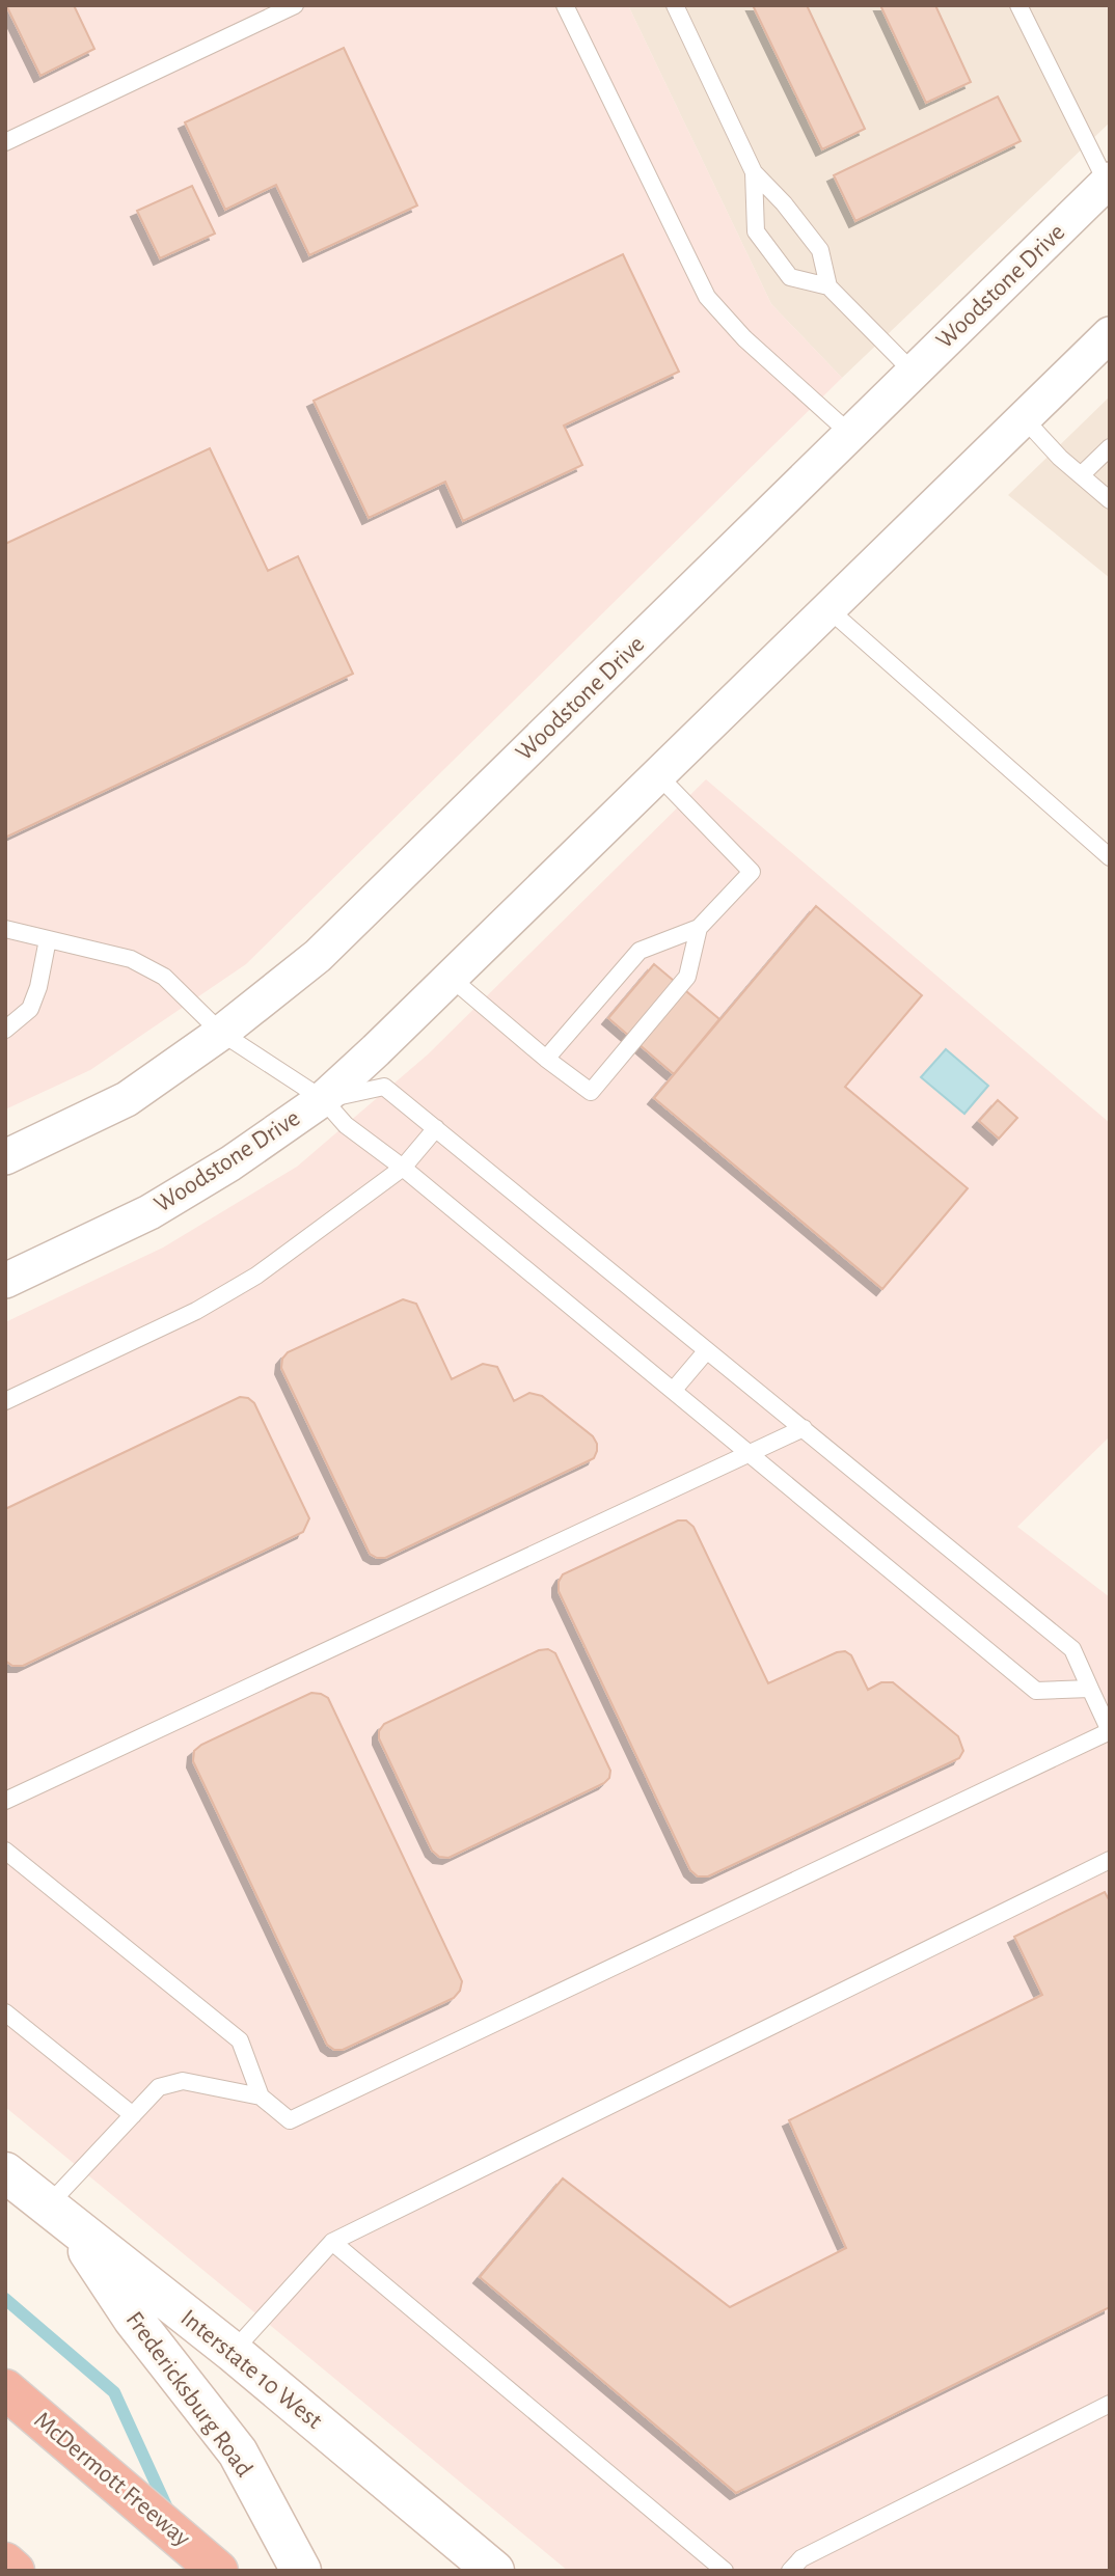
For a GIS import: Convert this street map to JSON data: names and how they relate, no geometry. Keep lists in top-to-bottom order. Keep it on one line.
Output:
{"streets":{"highway":["McDermott Freeway"],"main road":["Interstate 10 West","Fredericksburg Road"],"street":["Woodstone Drive"]},"crossings":[["Interstate 10 West","Fredericksburg Road"]]}
